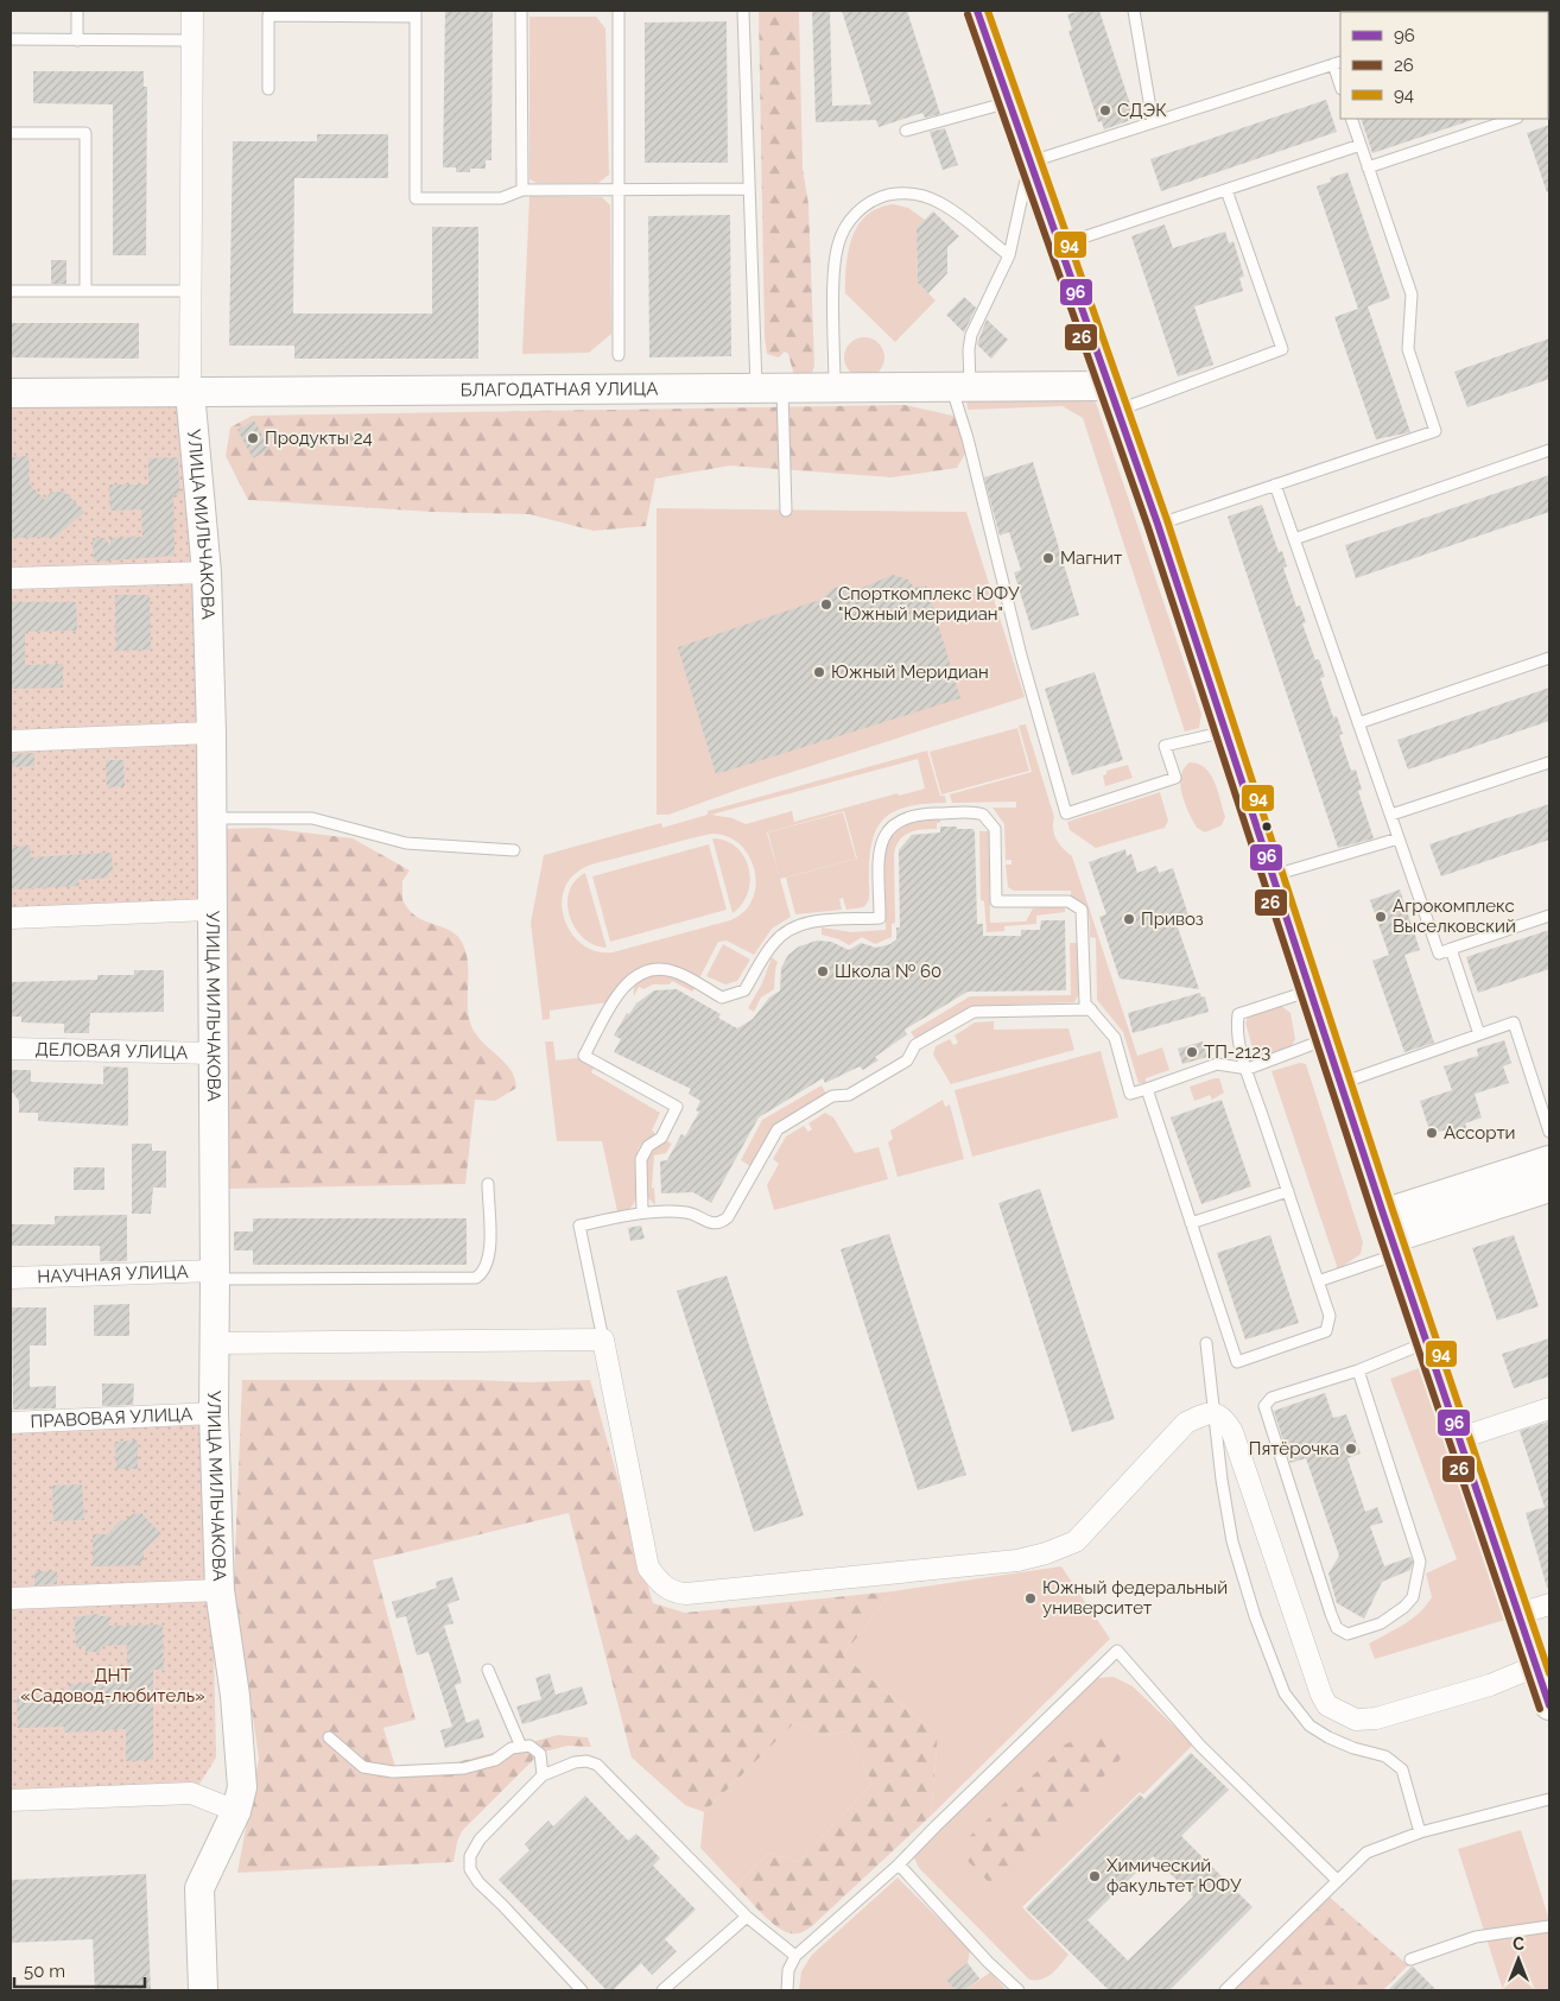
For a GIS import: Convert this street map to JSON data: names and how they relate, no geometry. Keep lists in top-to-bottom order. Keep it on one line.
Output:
{"streets":{"street":["БЛАГОДАТНАЯ УЛИЦА","УЛИЦА МИЛЬЧАКОВА","ДЕЛОВАЯ УЛИЦА","НАУЧНАЯ УЛИЦА","ПРАВОВАЯ УЛИЦА"]},"crossings":[["БЛАГОДАТНАЯ УЛИЦА","УЛИЦА МИЛЬЧАКОВА"],["УЛИЦА МИЛЬЧАКОВА","ДЕЛОВАЯ УЛИЦА"],["УЛИЦА МИЛЬЧАКОВА","НАУЧНАЯ УЛИЦА"],["УЛИЦА МИЛЬЧАКОВА","ПРАВОВАЯ УЛИЦА"]],"parks":["ДНТ «Садовод-любитель»"],"places":["СДЭК","Продукты 24","Магнит","Спорткомплекс ЮФУ \"Южный меридиан\"","Южный Меридиан","Агрокомплекс Выселковский","Привоз","Школа № 60","ТП-2123","Ассорти","Пятёрочка","Южный федеральный университет","Химический факультет ЮФУ"],"lines":["transit line 96","transit line 94","transit line 26"],"legend":["96","26","94"],"scale_bar":"50 m","north":"top"}
